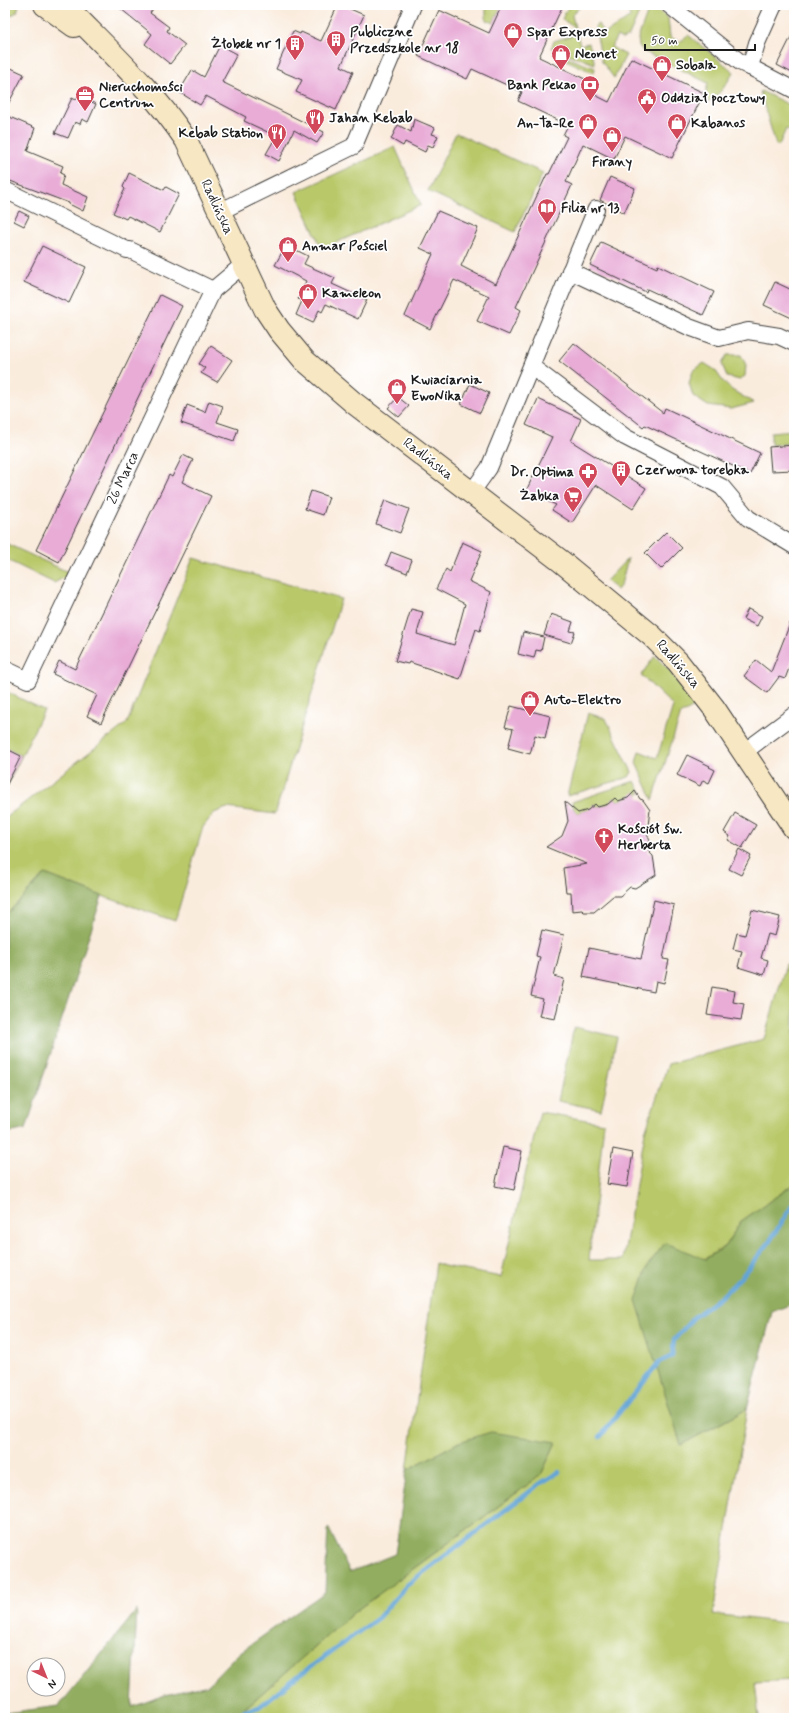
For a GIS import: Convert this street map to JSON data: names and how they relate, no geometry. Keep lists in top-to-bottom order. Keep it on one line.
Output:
{"streets":{"street":["Radlińska","26 Marca"]},"crossings":[["Radlińska","26 Marca"]],"places":{"shop":["Spar Express","Neonet","Sobala","An-Ta-Re","Kabanos","Firany","Anmar Pościel","Kameleon","Kwiaciarnia EwoNika","Auto-Elektro"],"building":["Publiczne Przedszkole nr 18","Żłobek nr 1","Czerwona torebka"],"bank":["Bank Pekao"],"office":["Nieruchomości Centrum"],"public building":["Oddział pocztowy"],"restaurant":["Jahan Kebab","Kebab Station"],"library":["Filia nr 13"],"pharmacy":["Dr. Optima"],"supermarket":["Żabka"],"church":["Kościół św. Herberta"]},"scale_bar":"50 m","north":"bottom right"}
